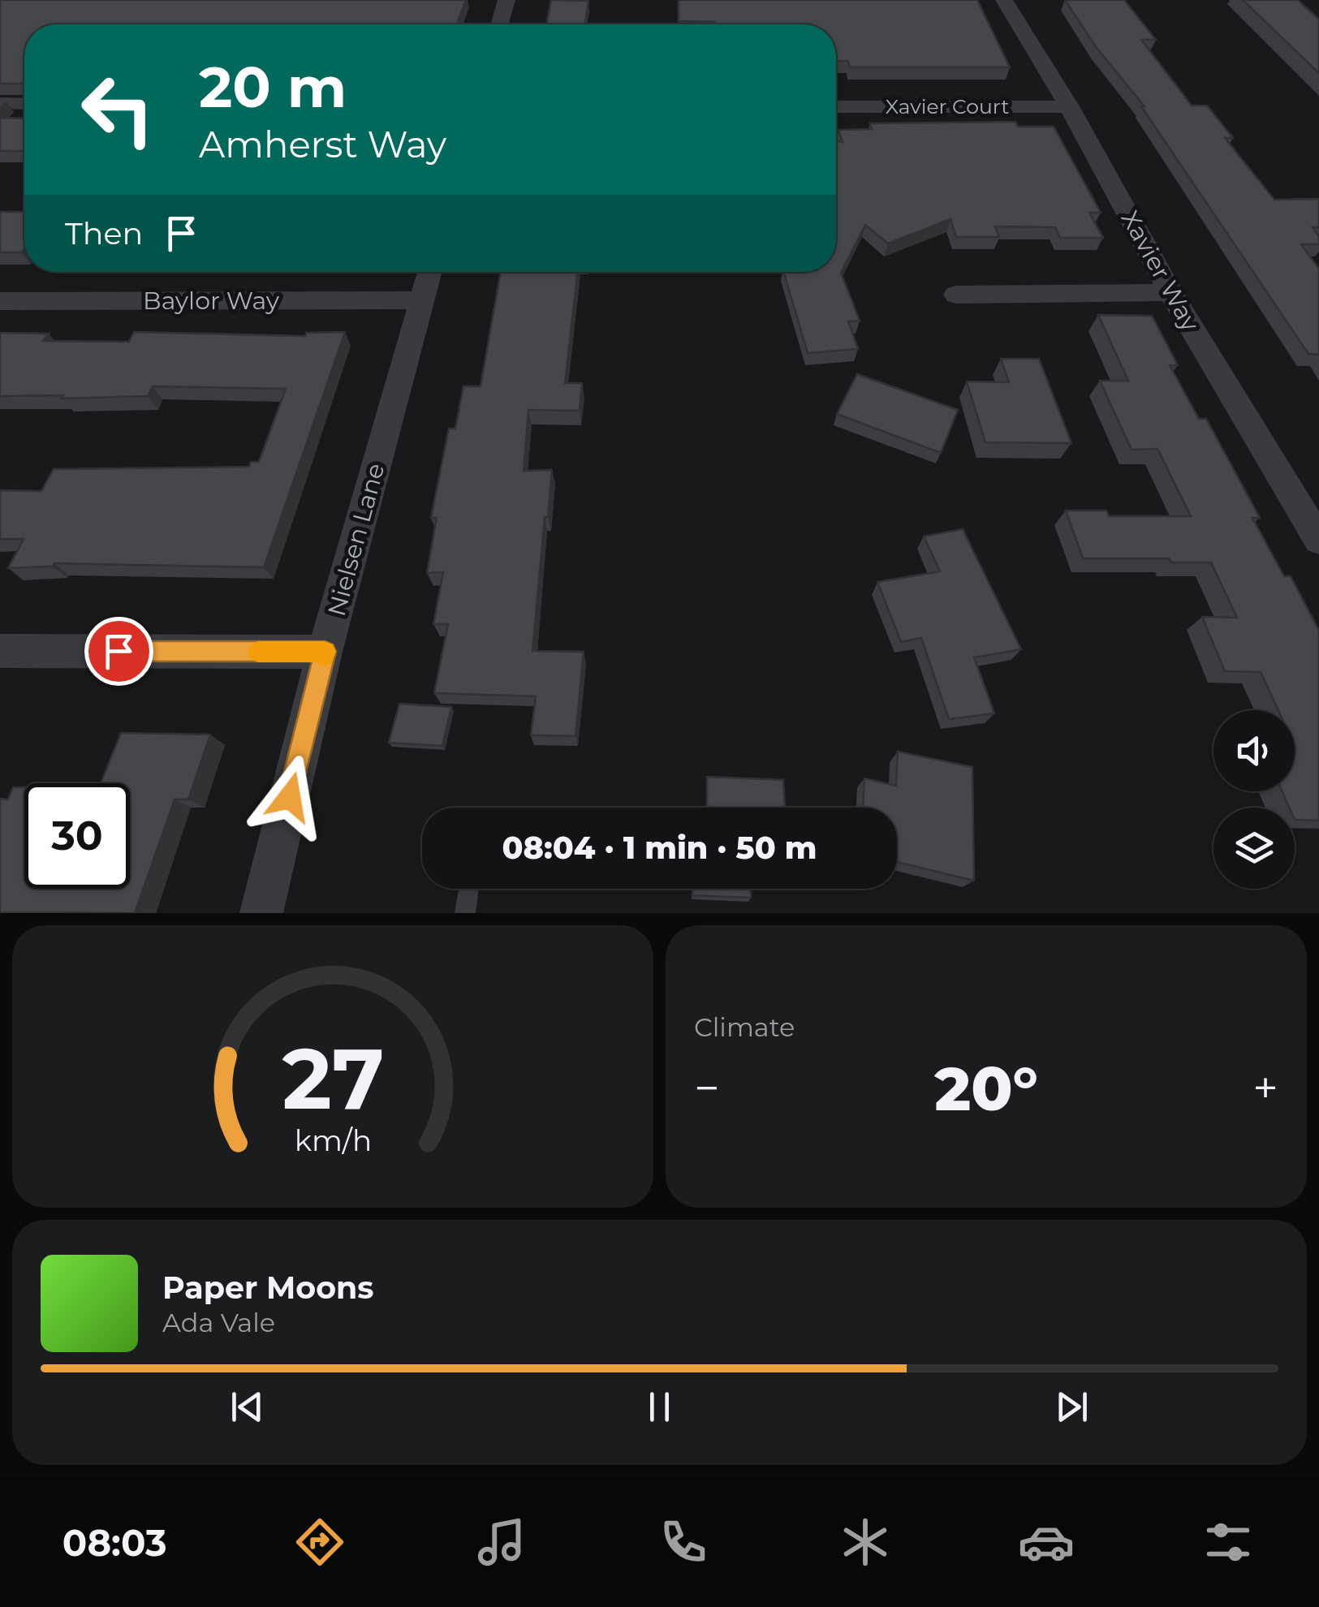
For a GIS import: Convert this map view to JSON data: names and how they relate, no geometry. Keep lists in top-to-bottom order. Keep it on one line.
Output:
{"streets":{"street":["Xavier Court","Xavier Way","Baylor Way","Nielsen Lane"]},"crossings":[["Xavier Court","Xavier Way"],["Baylor Way","Nielsen Lane"]],"page":{"turn":["20 m","Amherst Way"],"then":"Then","limit":"30","trip":"08:04 · 1 min · 50 m","tile":"Climate","heat":["−","20°","+"],"song":["Paper Moons","Ada Vale"],"tabs":"08:03","gauge":["27","km/h"]}}
